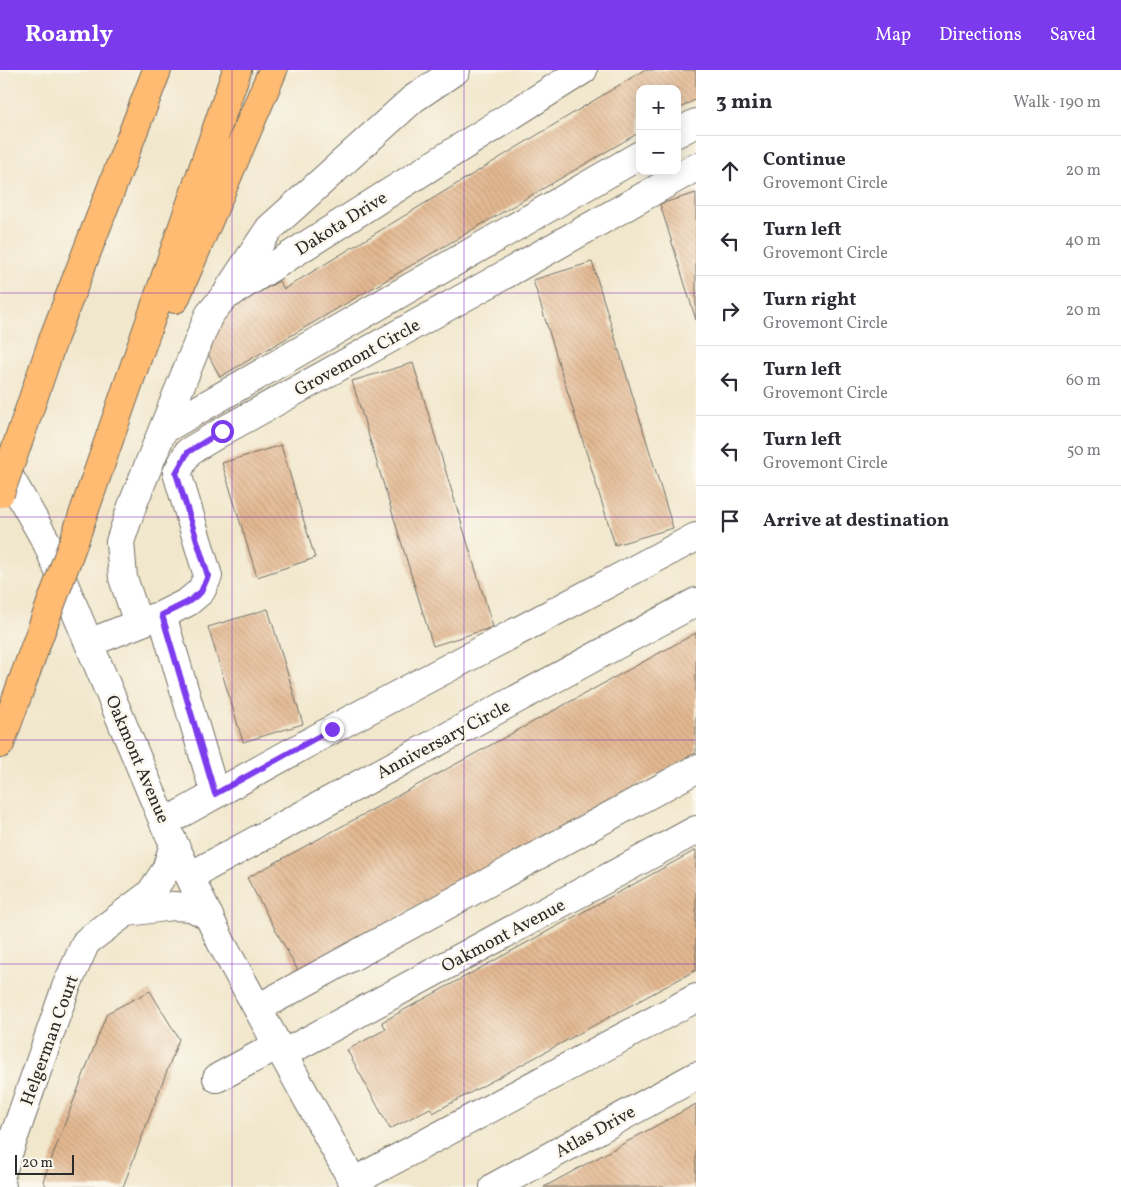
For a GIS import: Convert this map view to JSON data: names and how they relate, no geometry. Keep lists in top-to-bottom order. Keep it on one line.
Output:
{"streets":{"street":["Dakota Drive","Grovemont Circle","Anniversary Circle","Oakmont Avenue","Helgerman Court","Atlas Drive"]},"crossings":[["Dakota Drive","Grovemont Circle"],["Grovemont Circle","Oakmont Avenue"],["Anniversary Circle","Oakmont Avenue"],["Oakmont Avenue","Helgerman Court"]],"scale_bar":"20 m","page":{"header":"Roamly","nav":["Map","Directions","Saved"],"heading":["3 min","Walk · 190 m"],"map_buttons":["+","−"],"list":[["Continue","Grovemont Circle","20 m"],["Turn left","Grovemont Circle","40 m"],["Turn right","Grovemont Circle","20 m"],["Turn left","Grovemont Circle","60 m"],["Turn left","Grovemont Circle","50 m"],"Arrive at destination"],"scale":"20 m"}}
